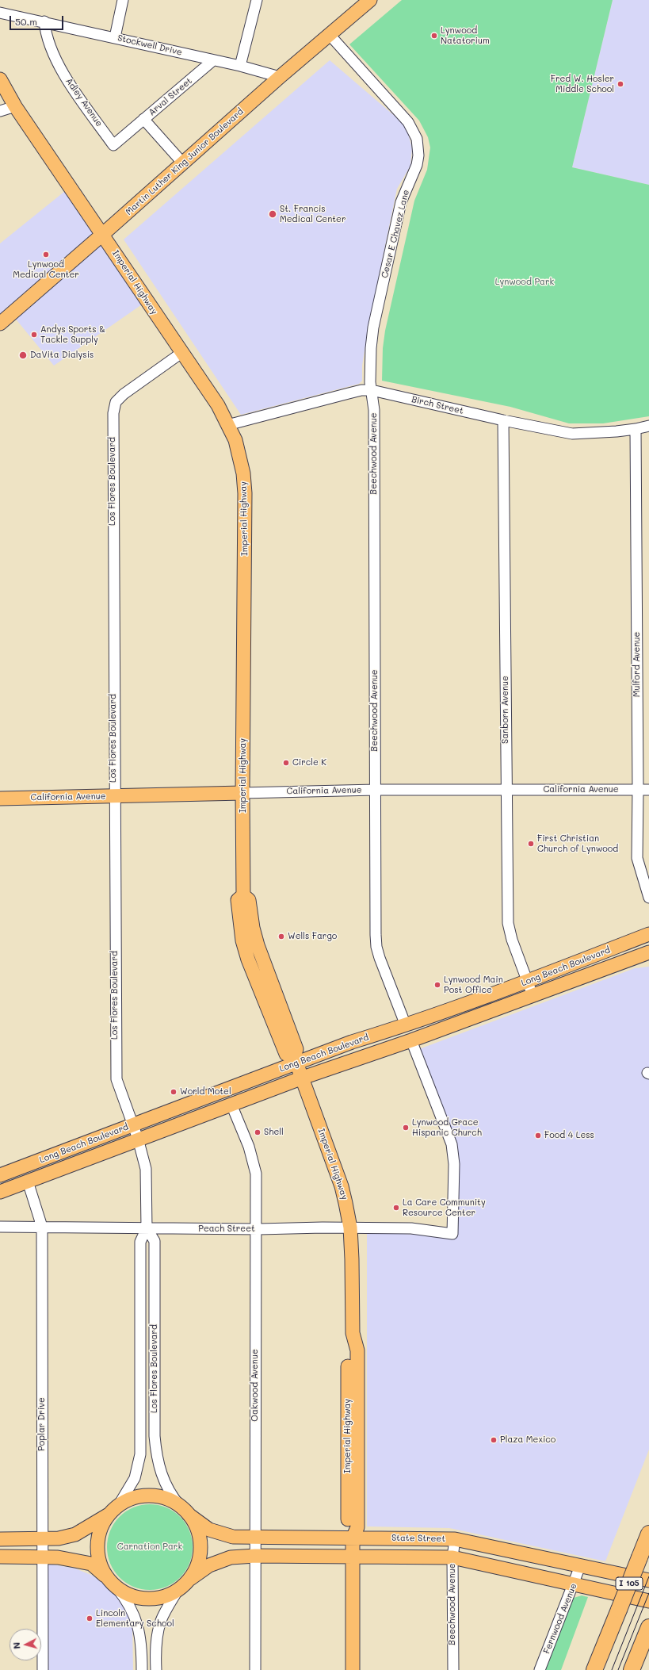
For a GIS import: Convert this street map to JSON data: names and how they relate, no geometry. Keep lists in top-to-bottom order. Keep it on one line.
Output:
{"streets":{"highway":["I 105"],"main road":["Martin Luther King Junior Boulevard","Imperial Highway","California Avenue","Long Beach Boulevard","State Street"],"street":["Stockwell Drive","Arval Street","Adley Avenue","Cesar E Chavez Lane","Birch Street","Beechwood Avenue","Los Flores Boulevard","Mulford Avenue","Sanborn Avenue","Peach Street","Oakwood Avenue","Poplar Drive","Fernwood Avenue"]},"crossings":[["Stockwell Drive","Arval Street"],["Stockwell Drive","Adley Avenue"],["Stockwell Drive","Martin Luther King Junior Boulevard"],["Arval Street","Adley Avenue"],["Arval Street","Martin Luther King Junior Boulevard"],["Martin Luther King Junior Boulevard","Cesar E Chavez Lane"],["Martin Luther King Junior Boulevard","Imperial Highway"],["Cesar E Chavez Lane","Birch Street"],["Cesar E Chavez Lane","Beechwood Avenue"],["Imperial Highway","Birch Street"],["Imperial Highway","Los Flores Boulevard"],["Imperial Highway","California Avenue"],["Imperial Highway","Long Beach Boulevard"],["Imperial Highway","Peach Street"],["Imperial Highway","State Street"],["Birch Street","Beechwood Avenue"],["Birch Street","Mulford Avenue"],["Birch Street","Sanborn Avenue"],["Beechwood Avenue","California Avenue"],["Beechwood Avenue","Long Beach Boulevard"],["Beechwood Avenue","State Street"],["Los Flores Boulevard","California Avenue"],["Los Flores Boulevard","Long Beach Boulevard"],["Los Flores Boulevard","Peach Street"],["Los Flores Boulevard","State Street"],["Mulford Avenue","California Avenue"],["Sanborn Avenue","California Avenue"],["Sanborn Avenue","Long Beach Boulevard"],["Long Beach Boulevard","Peach Street"],["Long Beach Boulevard","Oakwood Avenue"],["Long Beach Boulevard","Poplar Drive"],["Peach Street","Oakwood Avenue"],["Peach Street","Poplar Drive"],["Oakwood Avenue","State Street"],["State Street","Fernwood Avenue"]],"parks":["Lynwood Park","Carnation Park"],"places":["Lynwood Natatorium","Fred W. Hosler Middle School","St. Francis Medical Center","Lynwood Medical Center","Andys Sports & Tackle Supply","DaVita Dialysis","Circle K","First Christian Church of Lynwood","Wells Fargo","Lynwood Main Post Office","World Motel","Lynwood Grace Hispanic Church","Shell","Food 4 Less","La Care Community Resource Center","Plaza Mexico","Lincoln Elementary School"],"scale_bar":"50 m","north":"left"}
